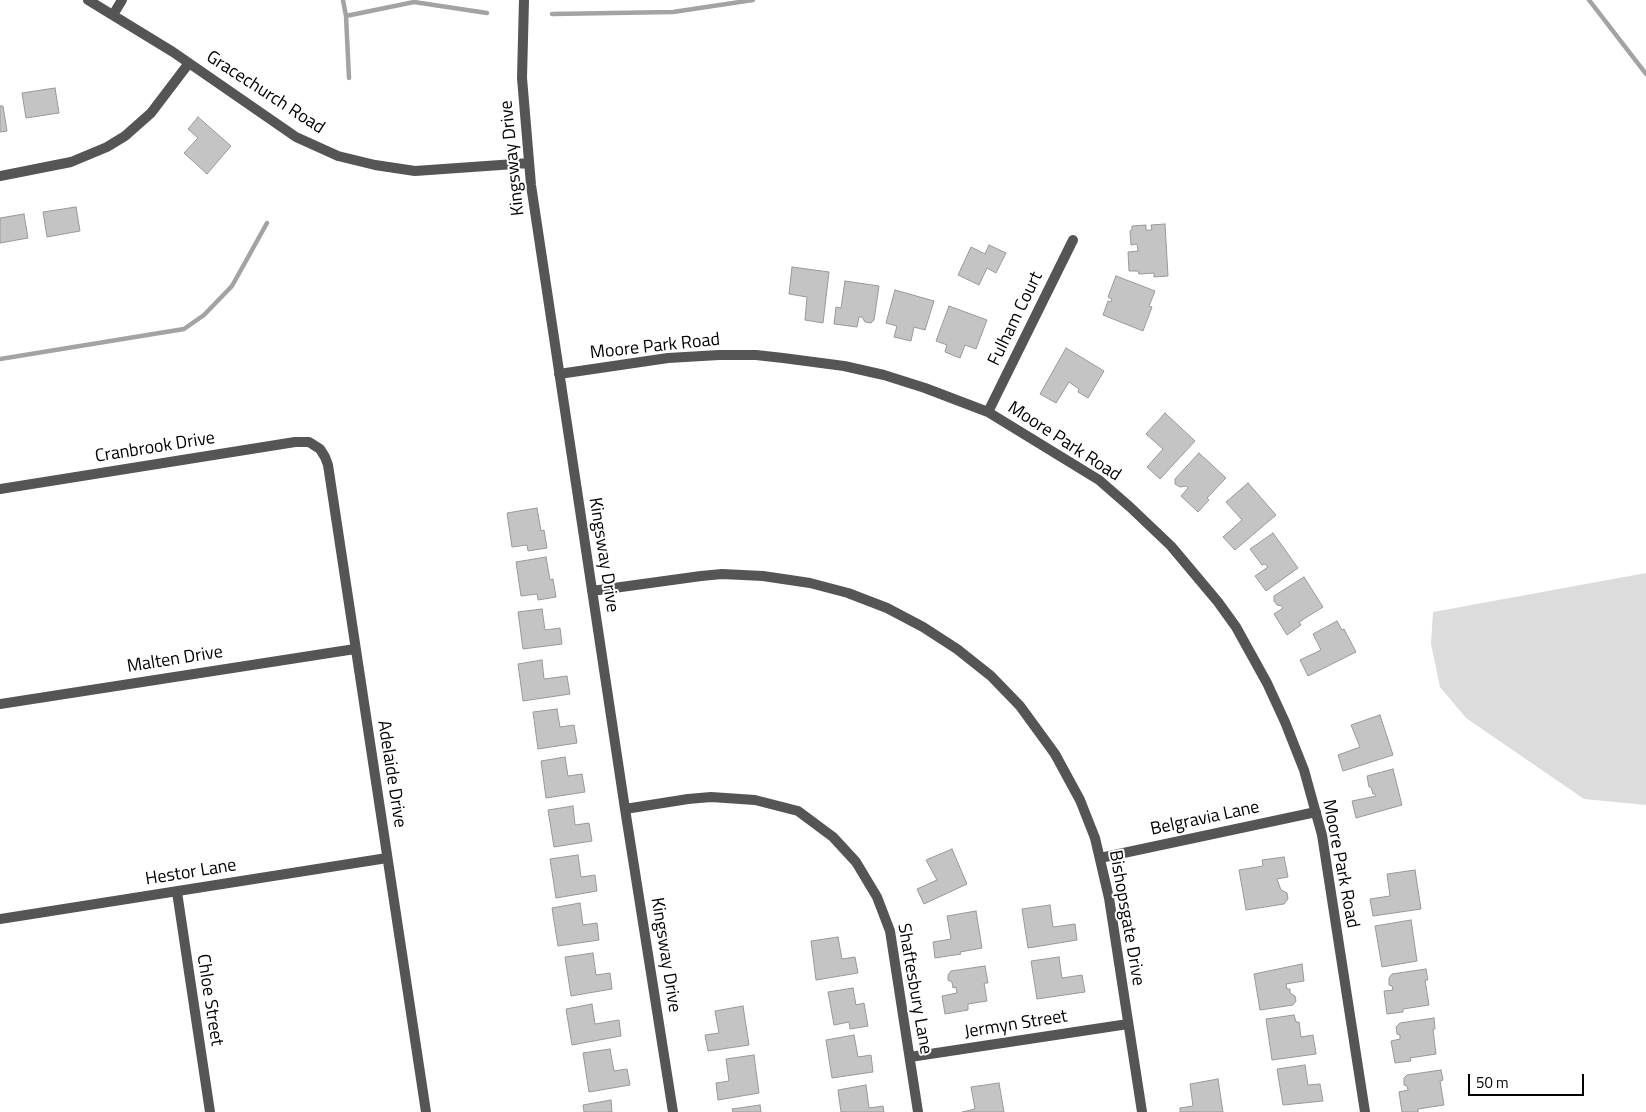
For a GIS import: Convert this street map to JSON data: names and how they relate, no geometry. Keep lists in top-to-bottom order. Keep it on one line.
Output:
{"streets":{"street":["Gracechurch Road","Kingsway Drive","Fulham Court","Moore Park Road","Cranbrook Drive","Malten Drive","Adelaide Drive","Belgravia Lane","Hestor Lane","Bishopsgate Drive","Shaftesbury Lane","Chloe Street","Jermyn Street"]},"crossings":[["Gracechurch Road","Kingsway Drive"],["Kingsway Drive","Moore Park Road"],["Kingsway Drive","Bishopsgate Drive"],["Kingsway Drive","Shaftesbury Lane"],["Fulham Court","Moore Park Road"],["Moore Park Road","Belgravia Lane"],["Cranbrook Drive","Adelaide Drive"],["Malten Drive","Adelaide Drive"],["Adelaide Drive","Hestor Lane"],["Belgravia Lane","Bishopsgate Drive"],["Hestor Lane","Chloe Street"],["Bishopsgate Drive","Jermyn Street"],["Shaftesbury Lane","Jermyn Street"]],"scale_bar":"50 m"}
